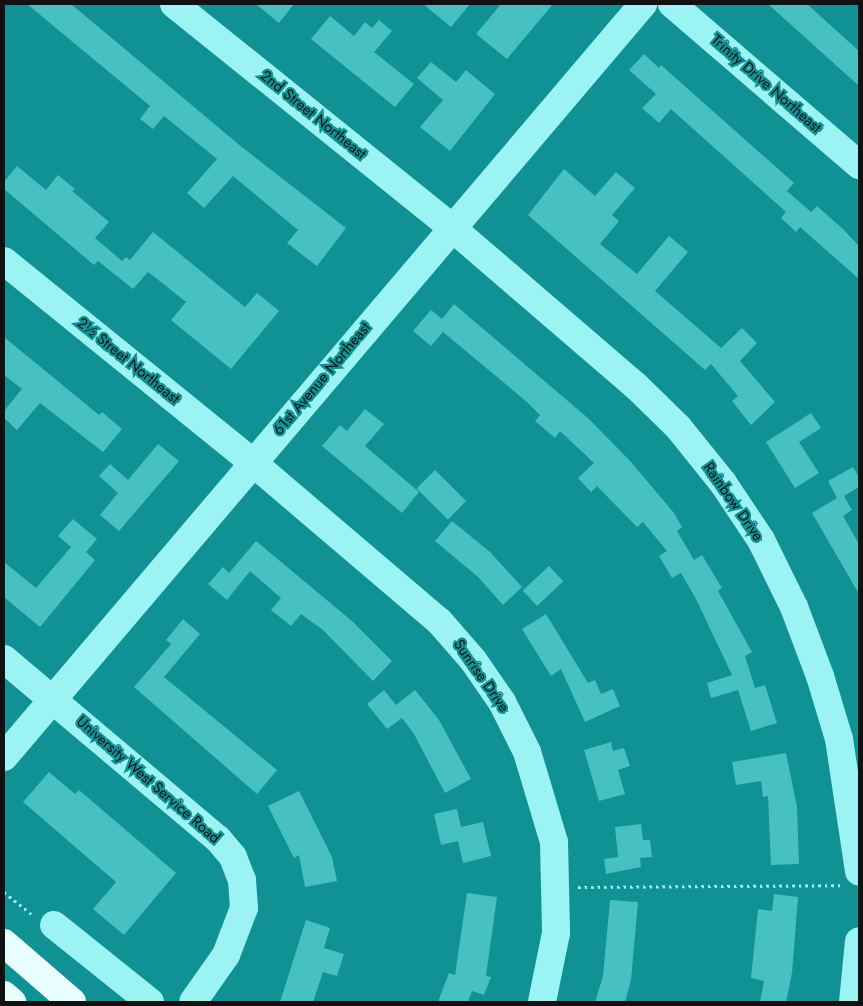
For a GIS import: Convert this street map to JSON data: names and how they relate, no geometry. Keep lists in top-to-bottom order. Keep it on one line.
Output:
{"streets":{"street":["Trinity Drive Northeast","2nd Street Northeast","2½ Street Northeast","61st Avenue Northeast","Rainbow Drive","Sunrise Drive","University West Service Road"]},"crossings":[["2nd Street Northeast","61st Avenue Northeast"],["2nd Street Northeast","Rainbow Drive"],["2½ Street Northeast","61st Avenue Northeast"],["2½ Street Northeast","Sunrise Drive"],["61st Avenue Northeast","Rainbow Drive"],["61st Avenue Northeast","Sunrise Drive"],["61st Avenue Northeast","University West Service Road"]]}
